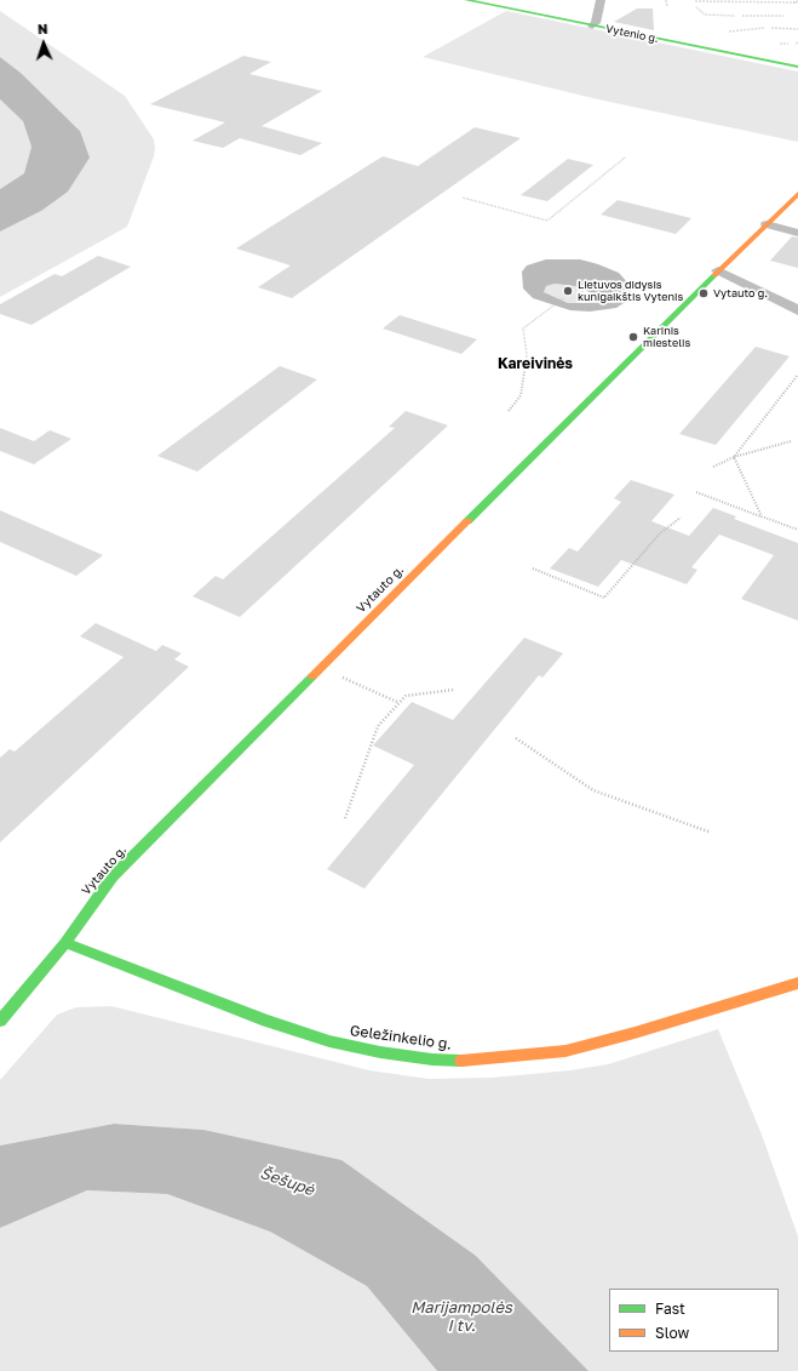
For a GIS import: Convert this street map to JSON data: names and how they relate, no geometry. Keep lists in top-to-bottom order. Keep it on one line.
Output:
{"streets":{"main road":["Vytenio g.","Vytauto g.","Geležinkelio g."]},"crossings":[["Vytauto g.","Geležinkelio g."]],"districts":["Kareivinės"],"water":["Šešupė","Marijampolės I tv."],"places":["Lietuvos didysis kunigaikštis Vytenis","Vytauto g.","Karinis miestelis"],"legend":["Fast","Slow"],"north":"top"}
